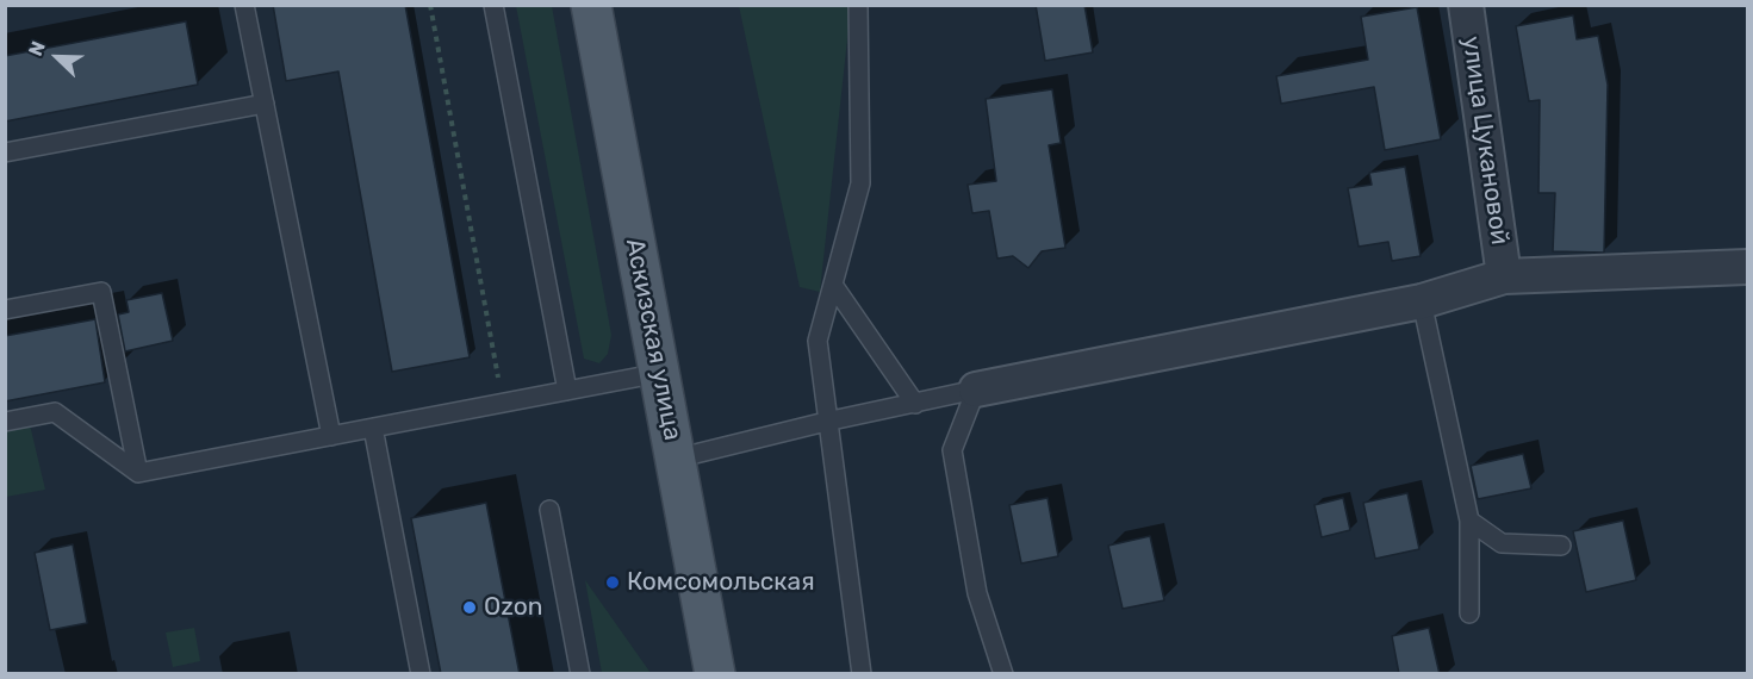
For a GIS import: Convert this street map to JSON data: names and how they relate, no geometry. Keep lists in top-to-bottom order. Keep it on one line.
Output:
{"streets":{"main road":["Аскизская улица"],"street":["улица Цукановой"]},"places":["Комсомольская","Ozon"],"north":"top left"}
